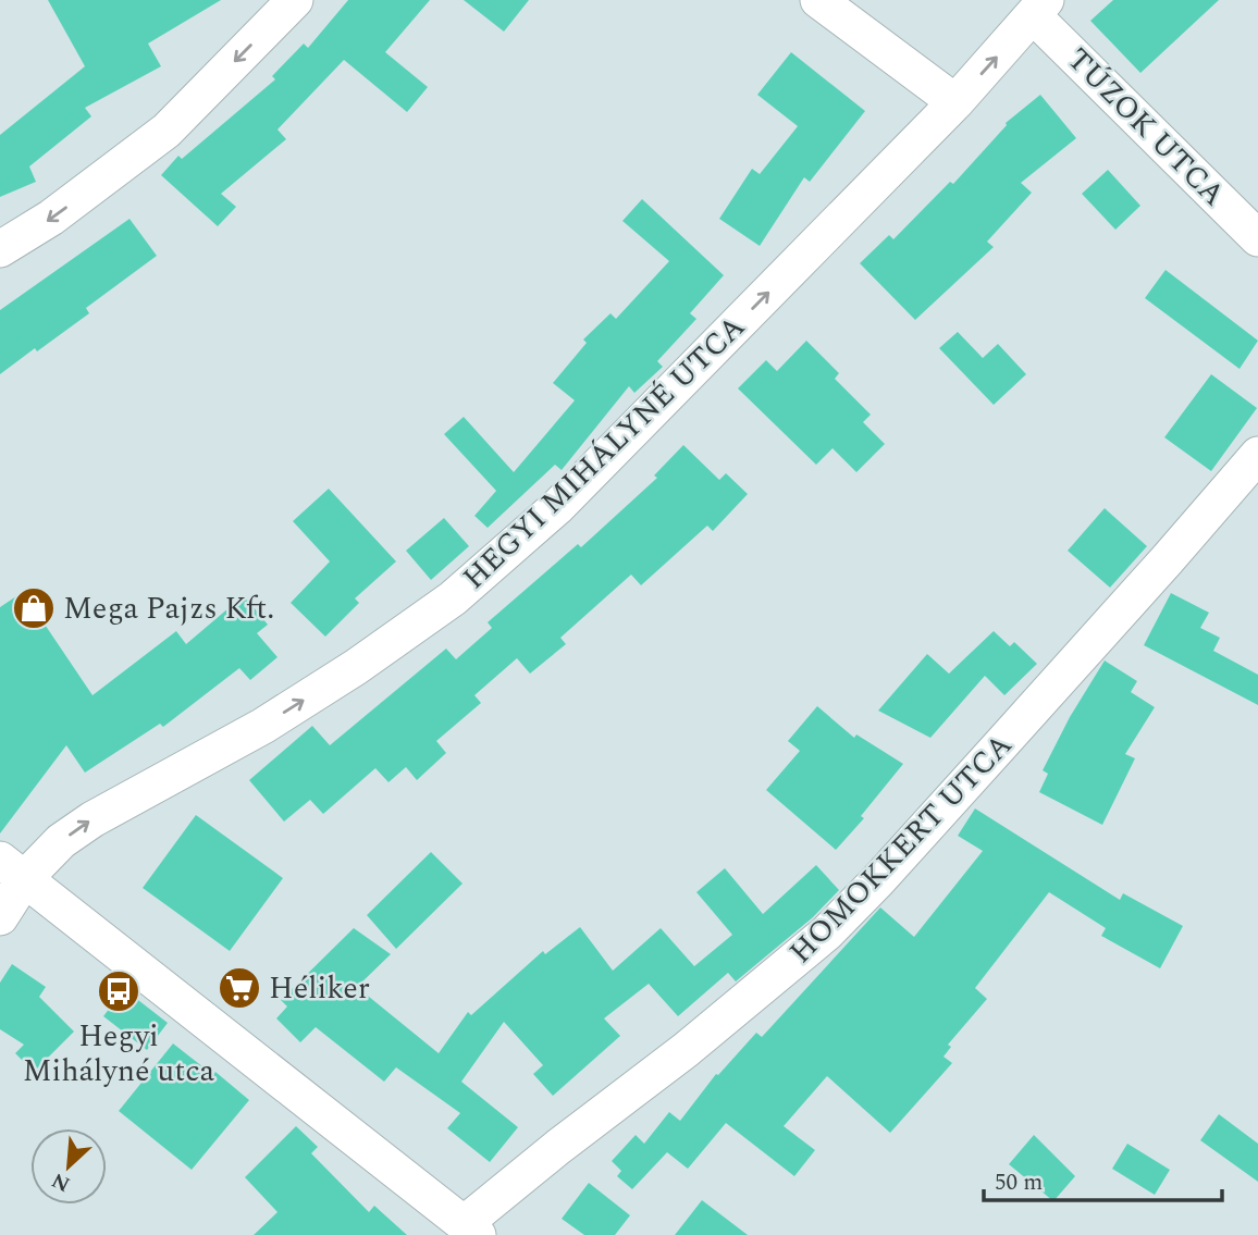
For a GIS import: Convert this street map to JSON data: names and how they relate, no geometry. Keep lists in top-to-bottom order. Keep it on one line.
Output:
{"streets":{"street":["TÚZOK UTCA","HEGYI MIHÁLYNÉ UTCA","HOMOKKERT UTCA"]},"crossings":[["TÚZOK UTCA","HEGYI MIHÁLYNÉ UTCA"]],"one_way":["HEGYI MIHÁLYNÉ UTCA"],"places":{"shop":["Mega Pajzs Kft."],"supermarket":["Héliker"],"bus stop":["Hegyi Mihályné utca"]},"scale_bar":"50 m","north":"bottom left"}
